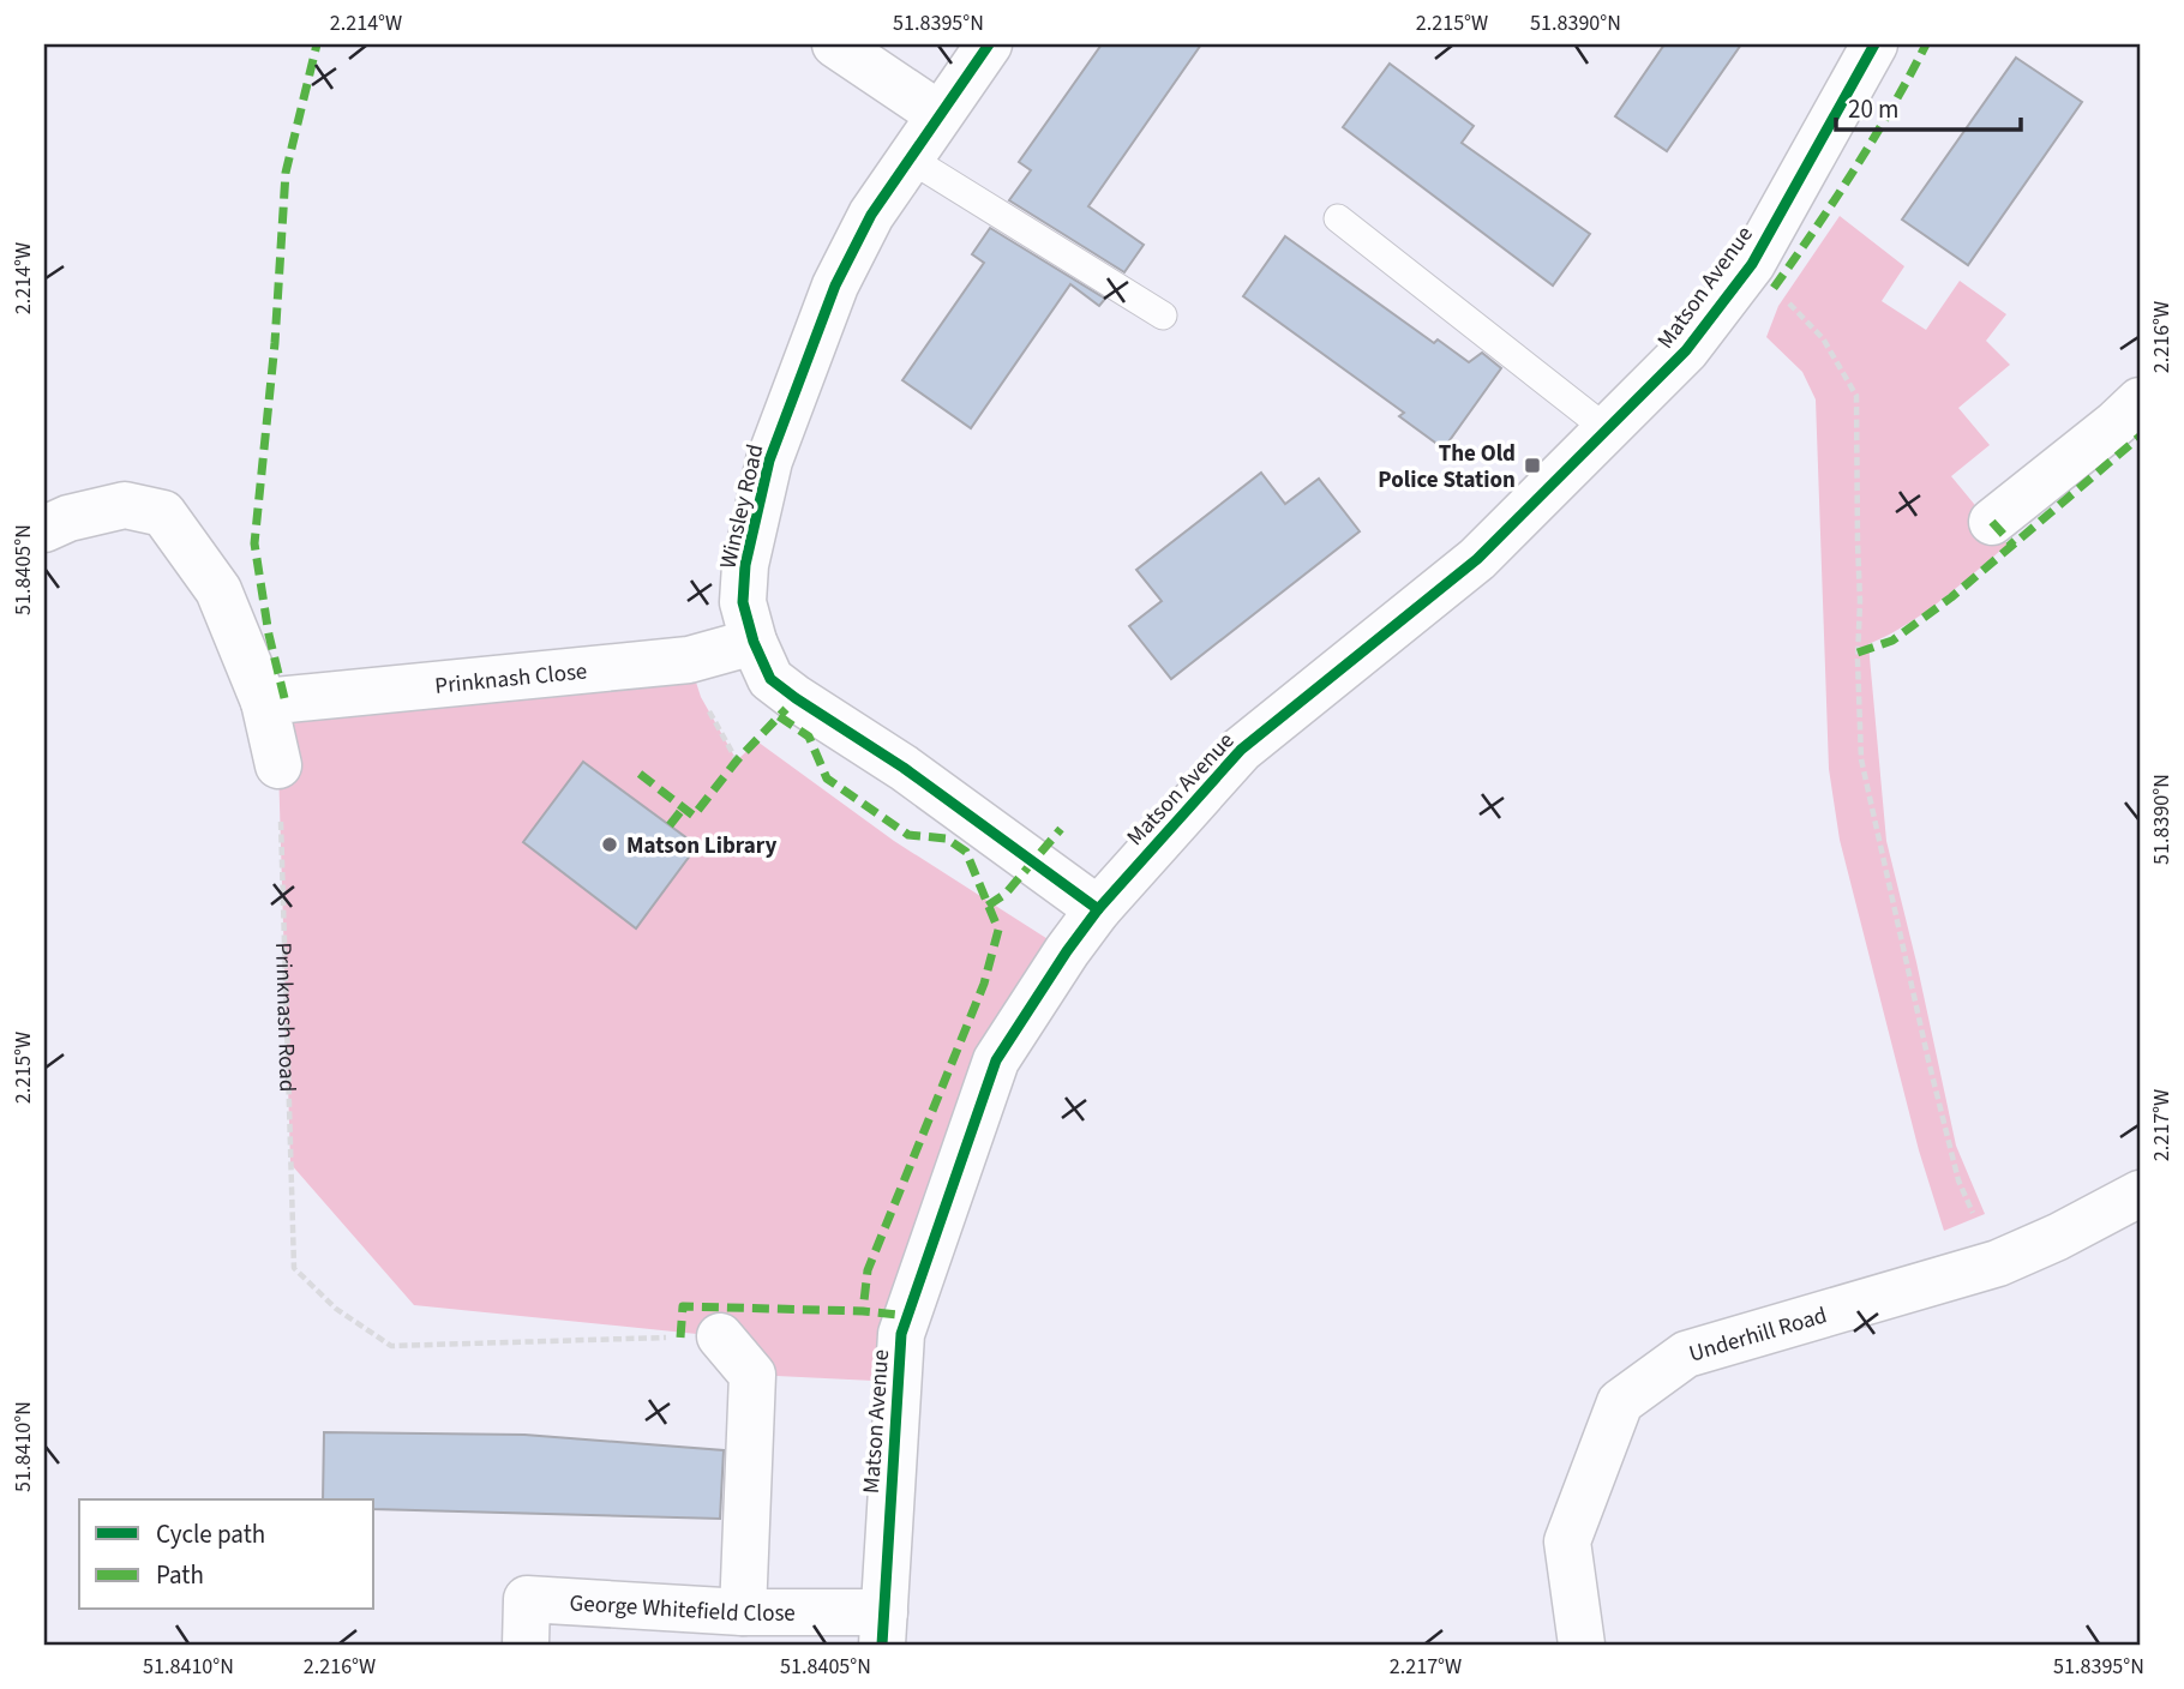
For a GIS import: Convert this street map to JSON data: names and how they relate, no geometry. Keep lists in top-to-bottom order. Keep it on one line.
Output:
{"streets":{"street":["Matson Avenue","Winsley Road","Prinknash Close","Underhill Road","George Whitefield Close"],"path":["Prinknash Road"]},"crossings":[["Matson Avenue","Winsley Road"],["Matson Avenue","George Whitefield Close"],["Winsley Road","Prinknash Close"]],"places":{"transit":["The Old Police Station"],"other":["Matson Library"]},"legend":["Cycle path","Path"],"scale_bar":"20 m","coordinates":["2.214°W","51.8395°N","2.215°W","51.8390°N","2.216°W","51.8405°N","2.217°W","51.8410°N"]}
